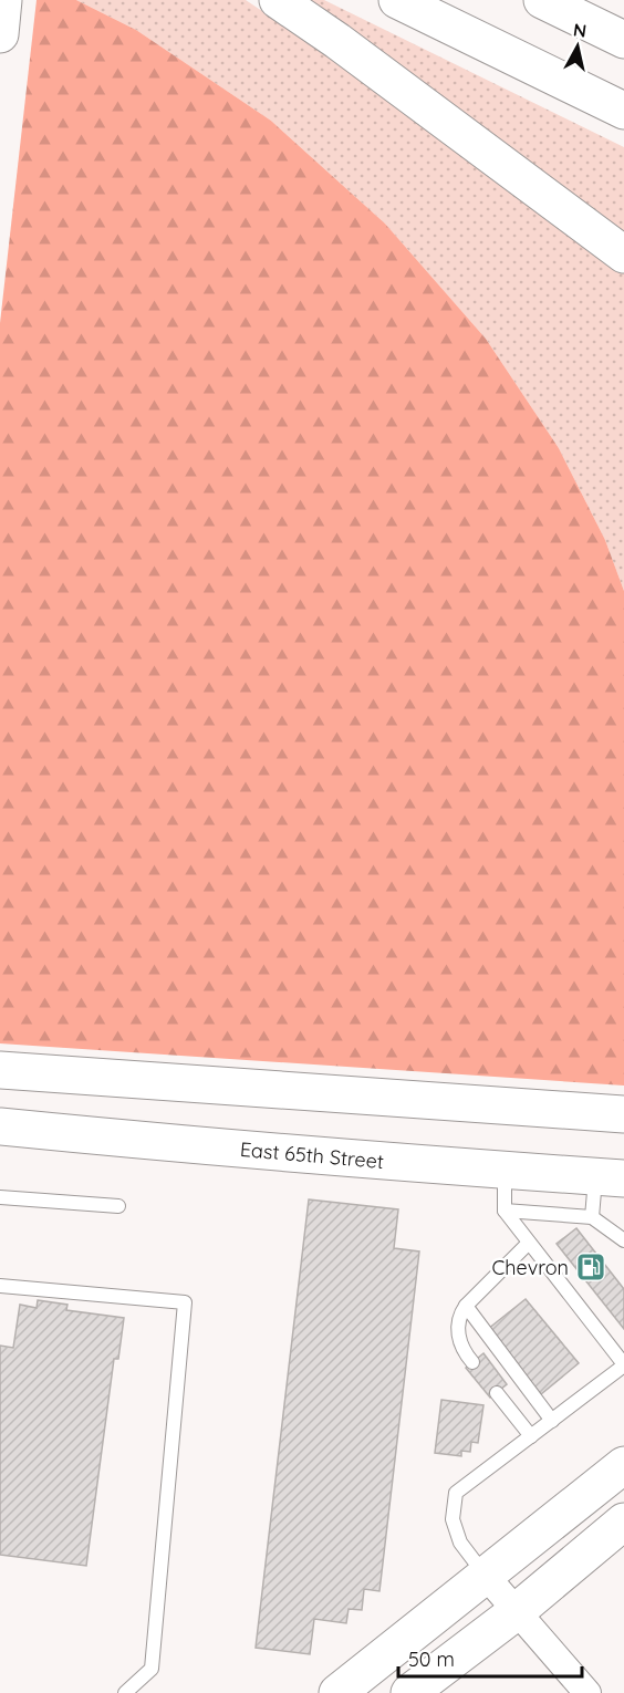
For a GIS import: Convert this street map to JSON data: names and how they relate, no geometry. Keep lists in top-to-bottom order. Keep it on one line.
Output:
{"streets":{"main road":["East 65th Street"]},"places":{"fuel station":["Chevron"]},"scale_bar":"50 m","north":"top"}
